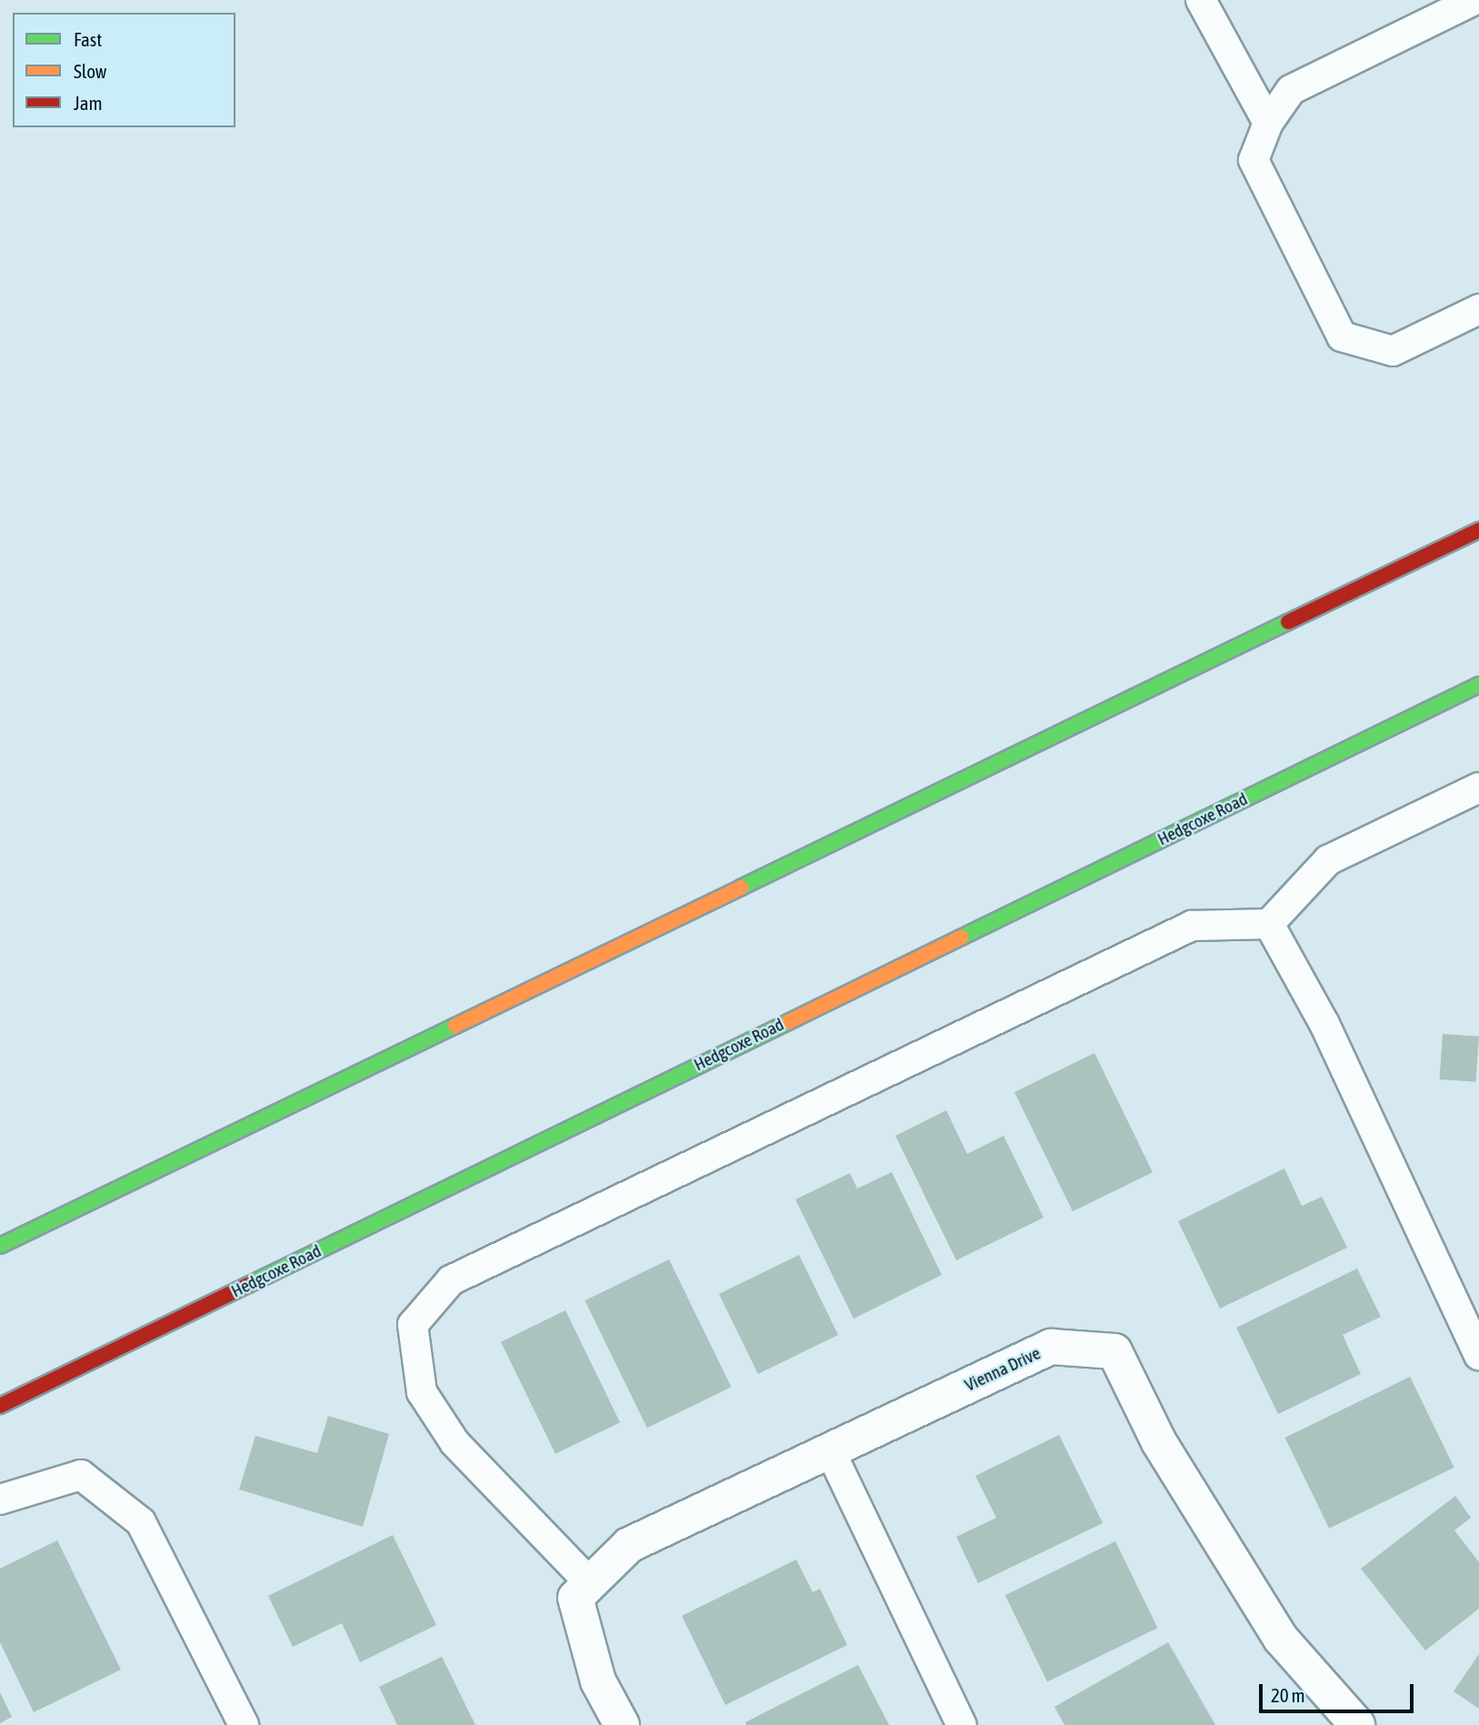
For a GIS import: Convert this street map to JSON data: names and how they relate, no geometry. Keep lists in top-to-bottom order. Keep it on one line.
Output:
{"streets":{"main road":["Hedgcoxe Road"],"street":["Vienna Drive"]},"legend":["Fast","Slow","Jam"],"scale_bar":"20 m"}
